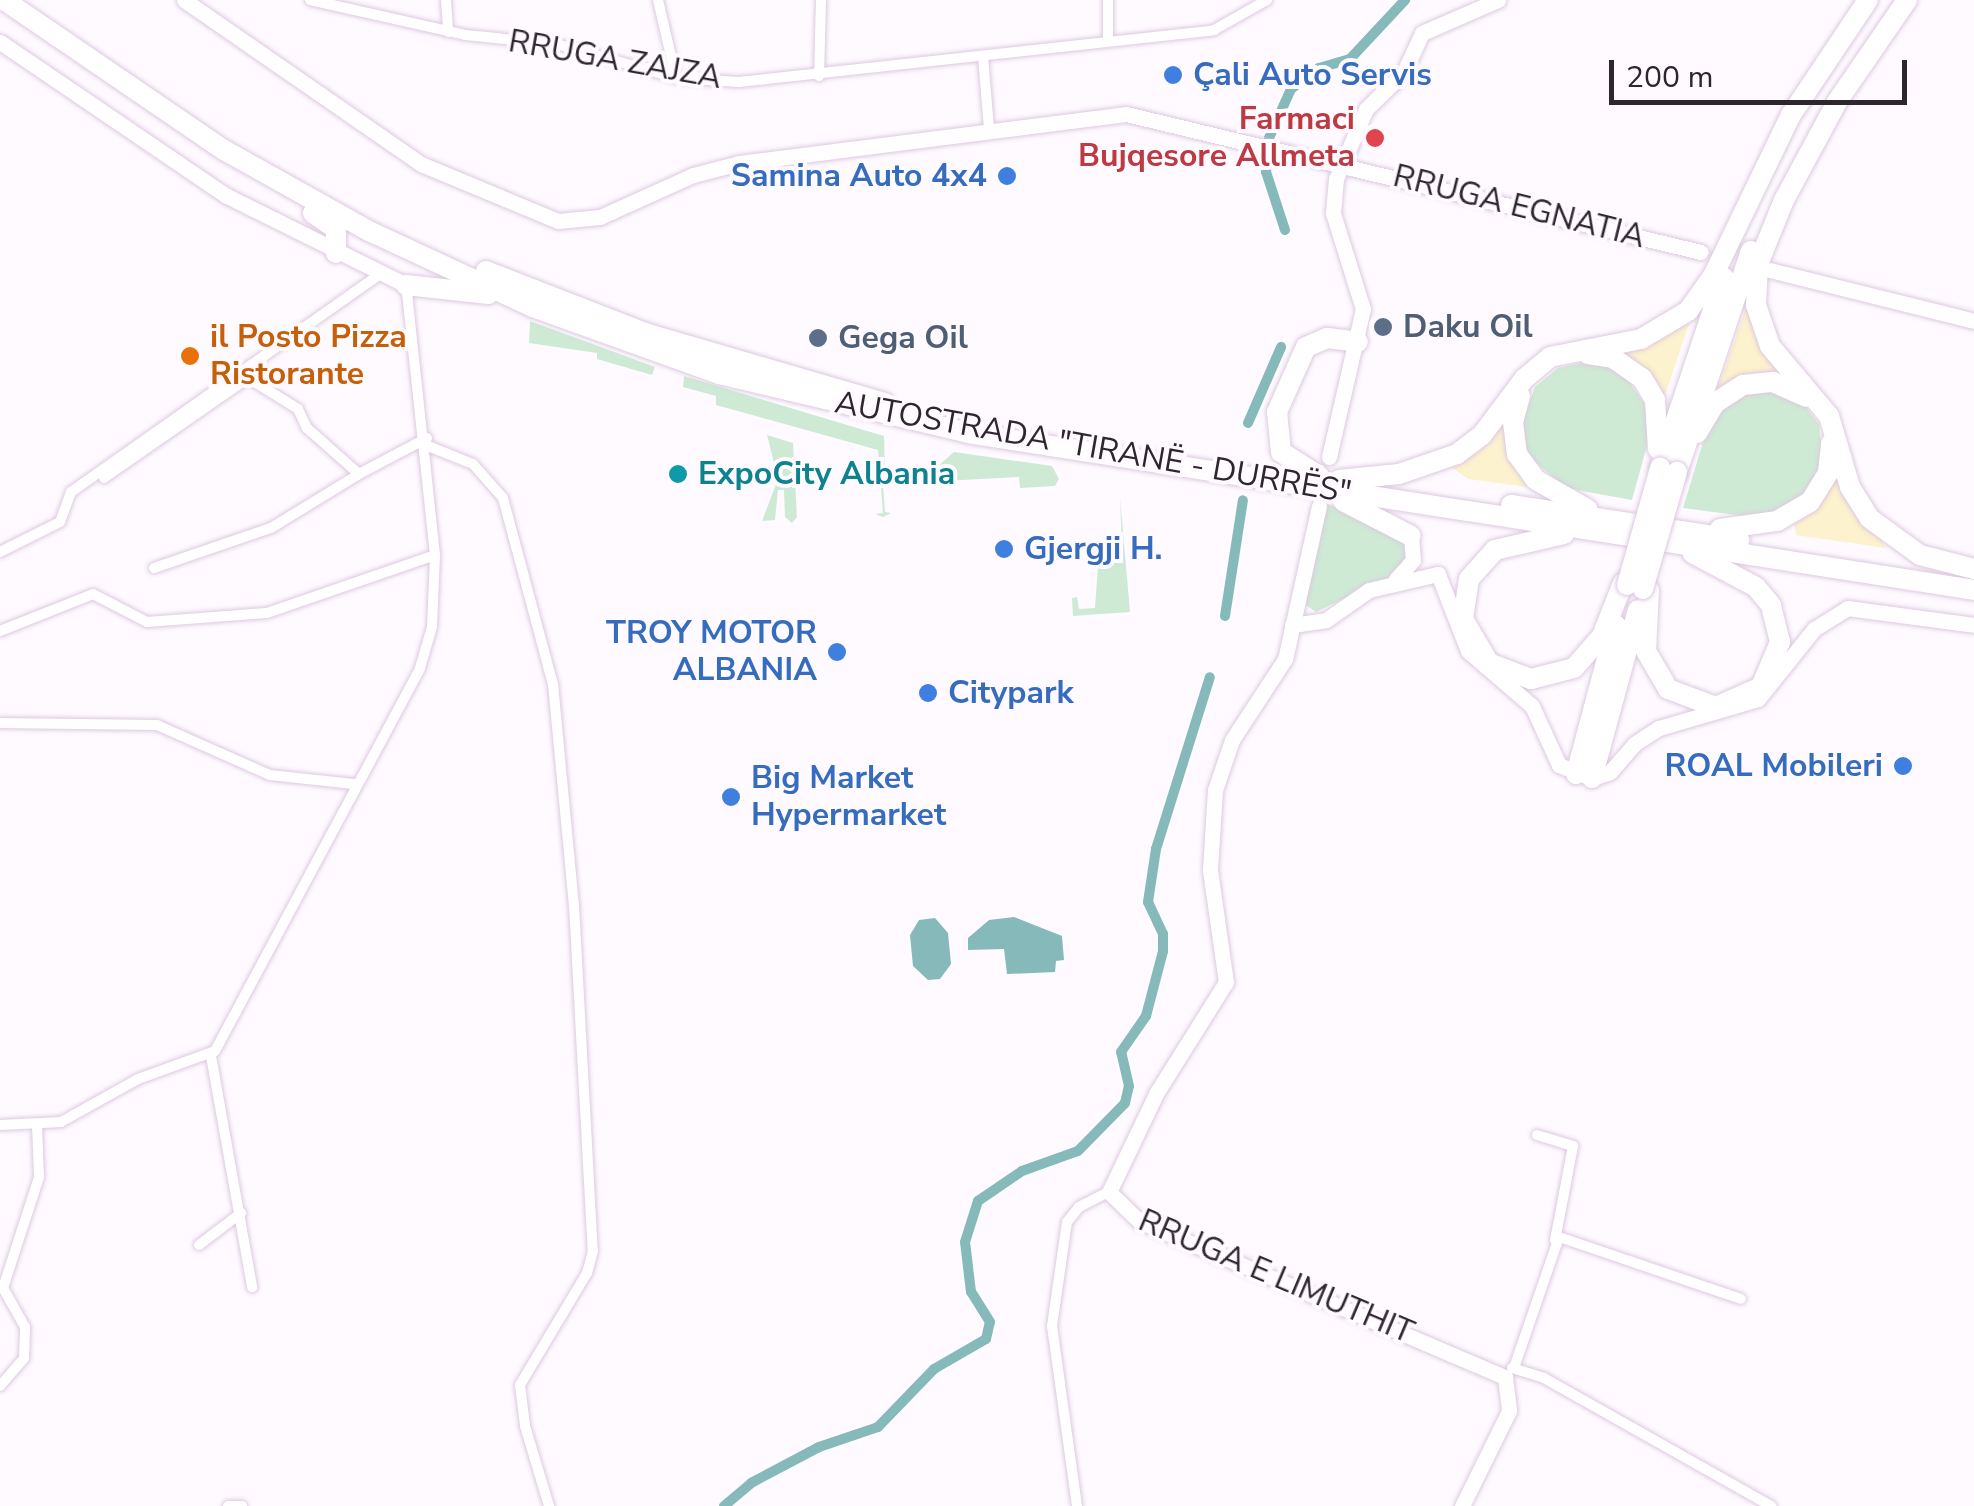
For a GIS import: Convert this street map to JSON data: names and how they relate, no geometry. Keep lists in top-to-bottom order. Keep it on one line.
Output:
{"streets":{"highway":["AUTOSTRADA \"TIRANË - DURRËS\""],"main road":["RRUGA EGNATIA","RRUGA E LIMUTHIT"],"street":["RRUGA ZAJZA"]},"places":["Çali Auto Servis","Farmaci Bujqesore Allmeta","Samina Auto 4x4","Daku Oil","Gega Oil","il Posto Pizza Ristorante","ExpoCity Albania","Gjergji H.","TROY MOTOR ALBANIA","Citypark","ROAL Mobileri","Big Market Hypermarket"],"scale_bar":"200 m"}
